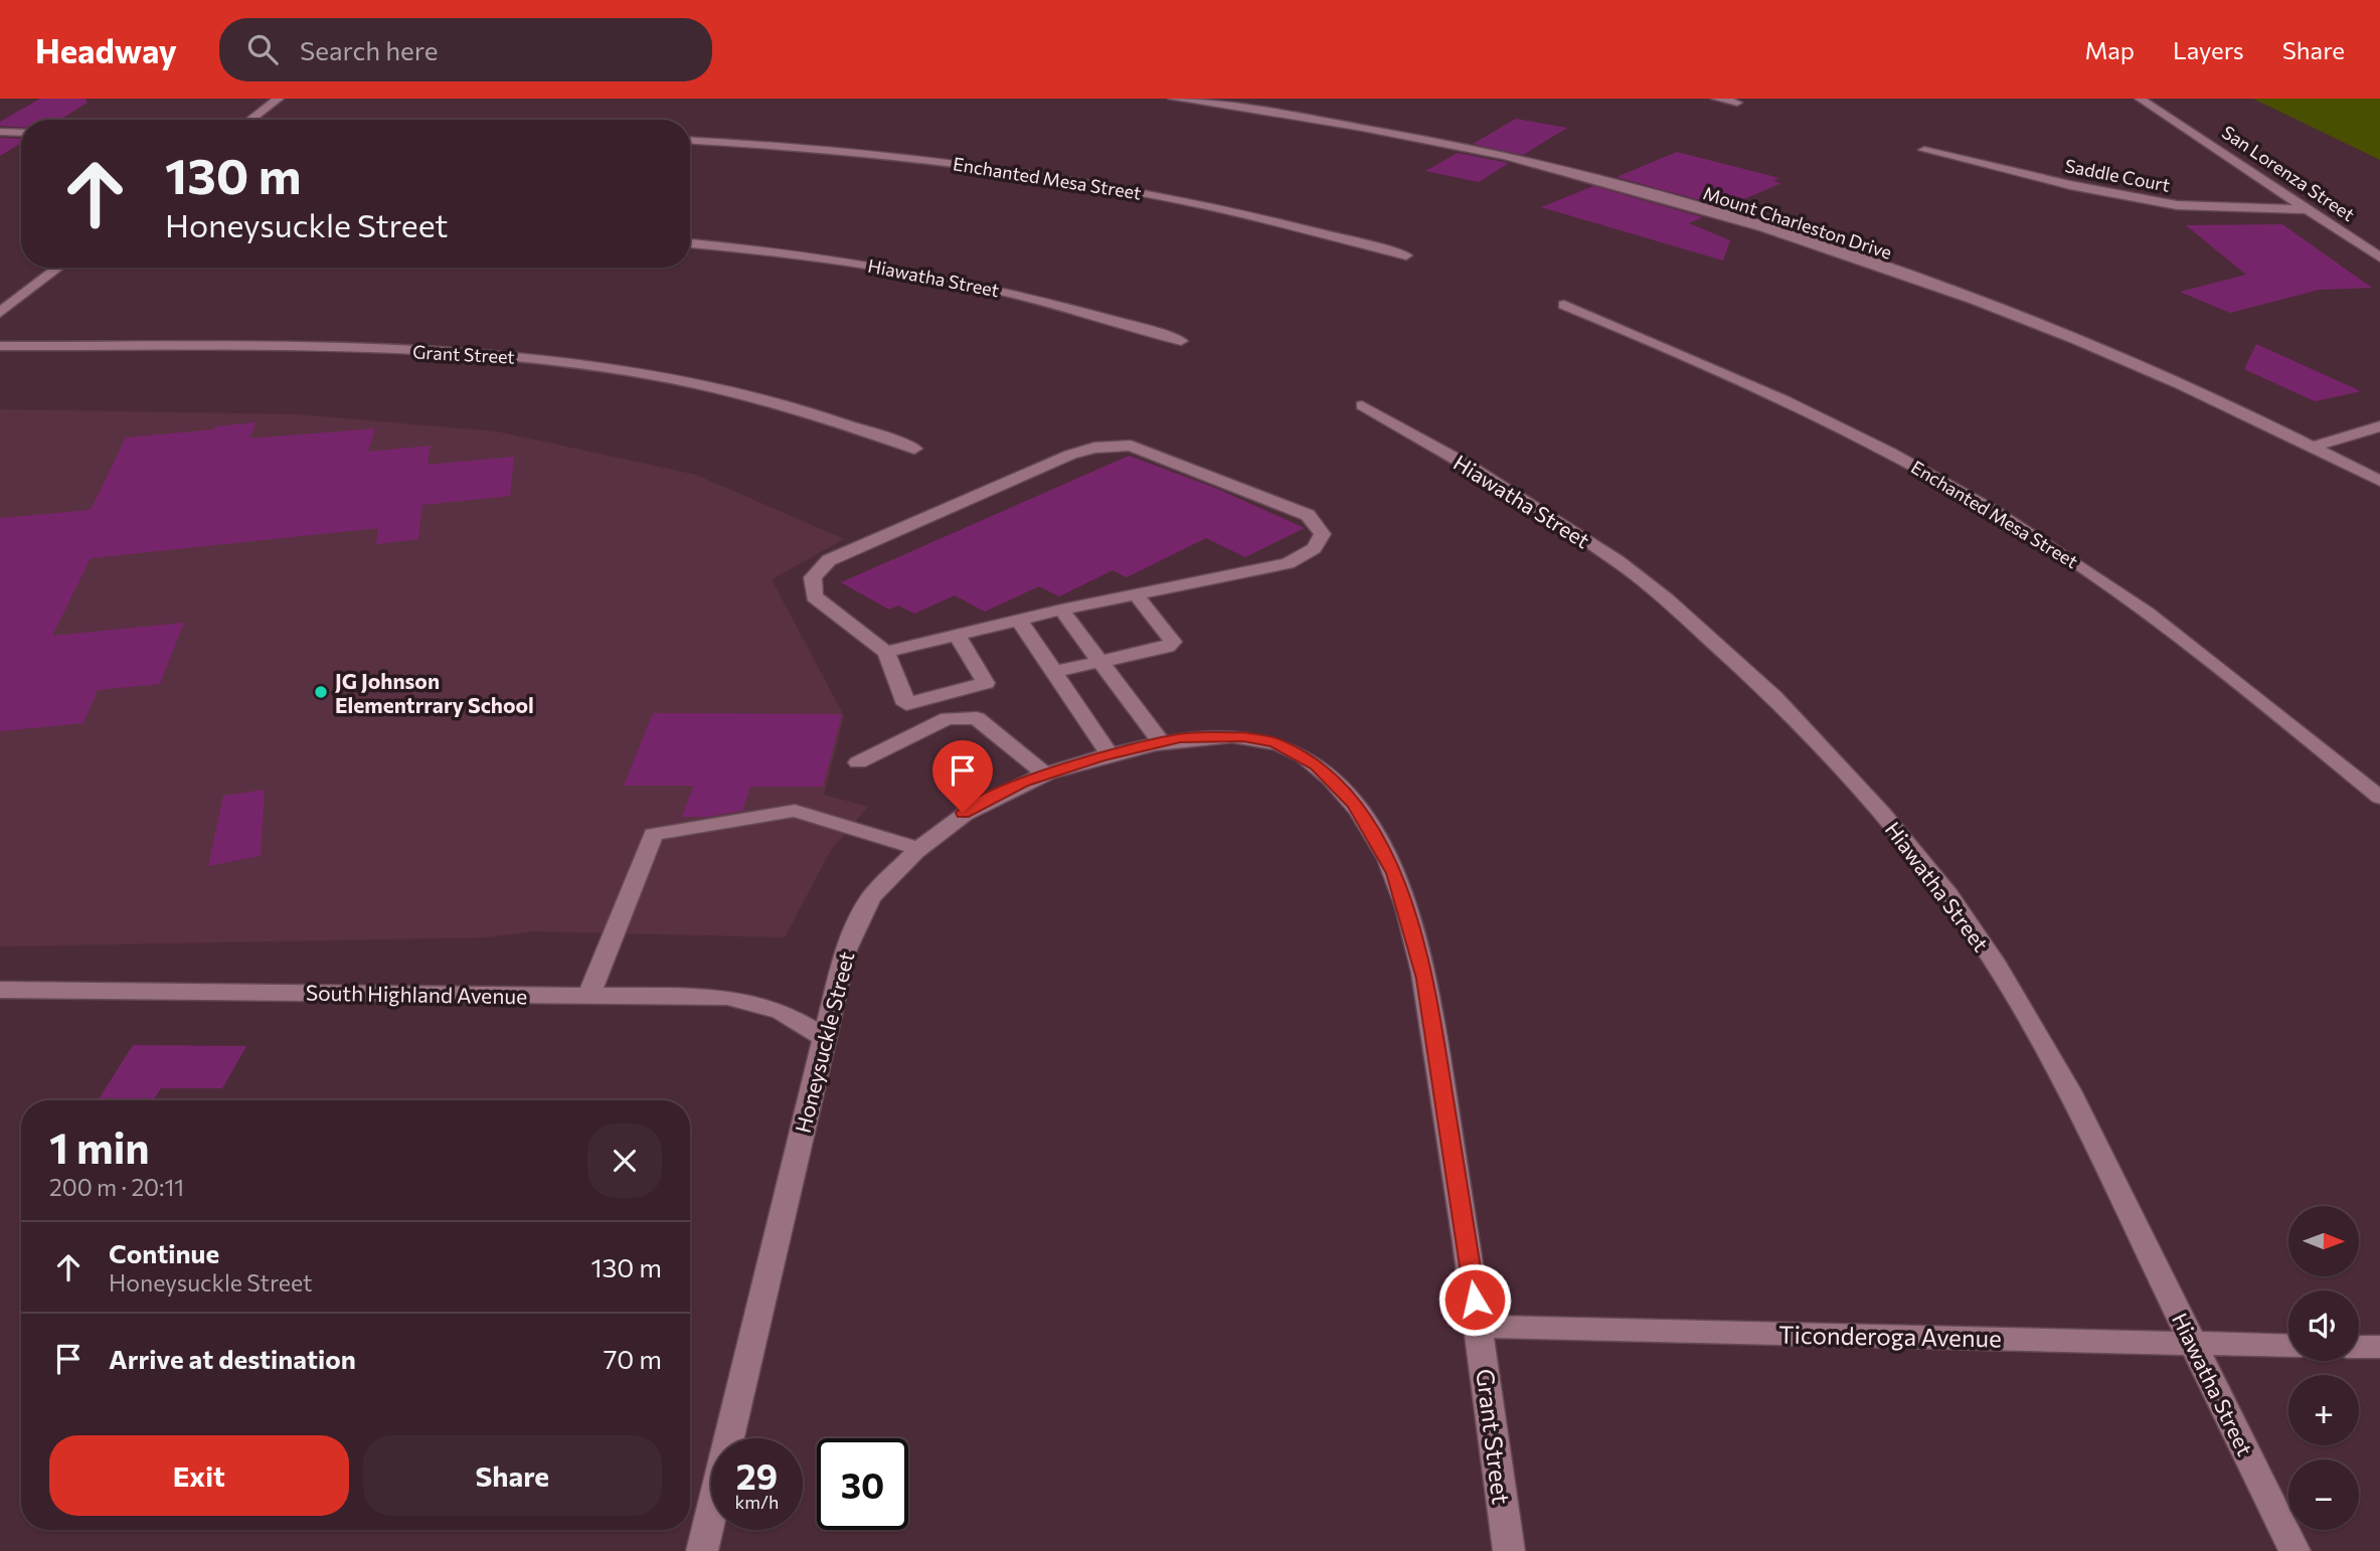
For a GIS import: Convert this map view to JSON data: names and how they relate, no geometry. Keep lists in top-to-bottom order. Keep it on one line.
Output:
{"streets":{"street":["San Lorenza Street","Saddle Court","Enchanted Mesa Street","Mount Charleston Drive","Hiawatha Street","Grant Street","South Highland Avenue","Honeysuckle Street","Ticonderoga Avenue"]},"crossings":[["San Lorenza Street","Saddle Court"],["Hiawatha Street","Ticonderoga Avenue"],["Grant Street","Honeysuckle Street"],["Grant Street","Ticonderoga Avenue"],["South Highland Avenue","Honeysuckle Street"]],"places":["JG Johnson Elementrrary School"],"north":"right","page":{"header":"Headway","search":"Search here","nav":["Map","Layers","Share"],"turn":["130 m","Honeysuckle Street"],"heading":["1 min","200 m · 20:11"],"map_buttons":["+","−"],"list":[{"name":"Continue","note":"Honeysuckle Street","value":"130 m"},{"name":"Arrive at destination","value":"70 m"}],"buttons":["Exit","Share"],"speed":"29 km/h","limit":"30"}}
